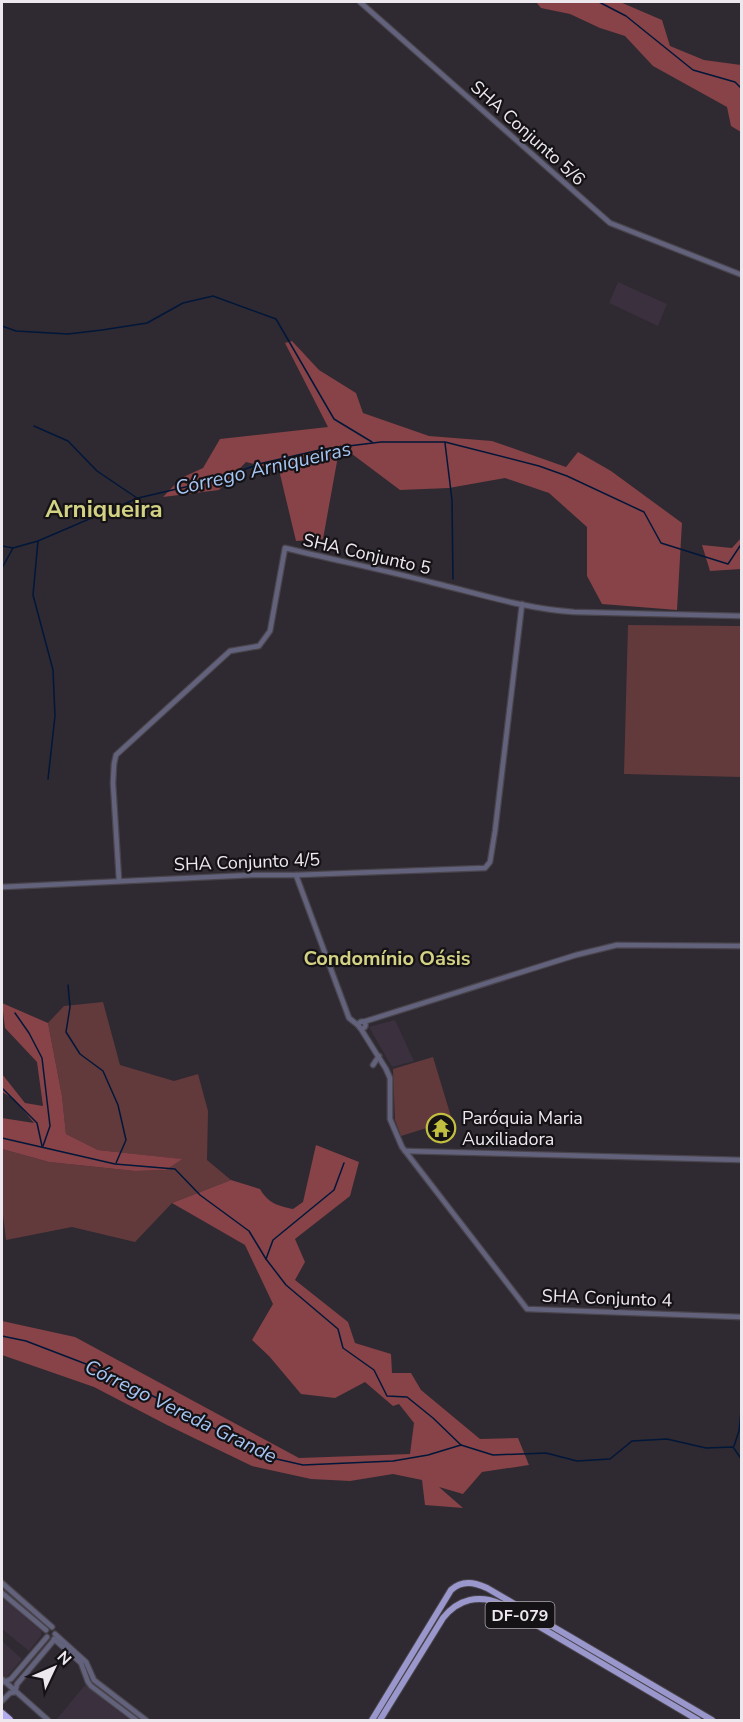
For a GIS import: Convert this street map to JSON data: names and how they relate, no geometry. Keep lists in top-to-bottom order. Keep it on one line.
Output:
{"streets":{"main road":["DF-079"],"street":["SHA Conjunto 5/6","SHA Conjunto 5","SHA Conjunto 4/5","SHA Conjunto 4"]},"crossings":[["SHA Conjunto 5","SHA Conjunto 4/5"],["SHA Conjunto 4/5","SHA Conjunto 4"]],"districts":["Arniqueira","Condomínio Oásis"],"water":["Córrego Arniqueiras","Córrego Vereda Grande"],"places":{"temple":["Paróquia Maria Auxiliadora"]},"north":"top right"}
